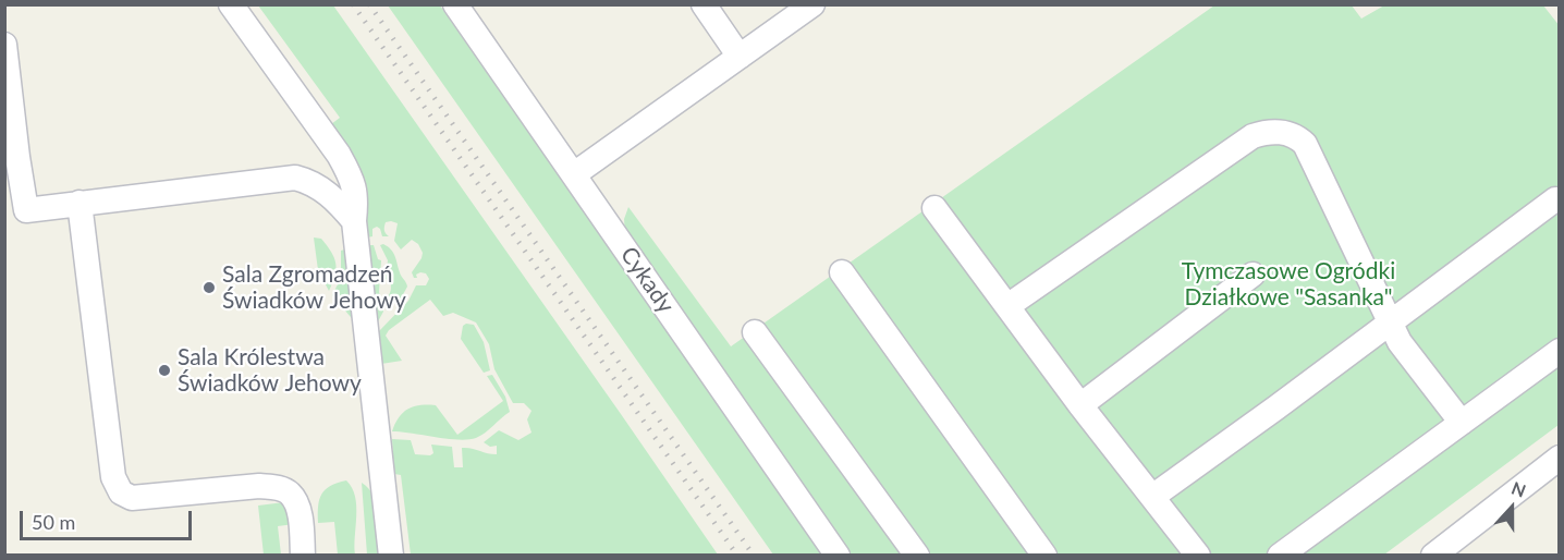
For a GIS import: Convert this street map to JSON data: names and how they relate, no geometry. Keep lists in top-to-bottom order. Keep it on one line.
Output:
{"streets":{"lane":["Cykady"]},"parks":["Tymczasowe Ogródki Działkowe \"Sasanka\""],"places":["Sala Zgromadzeń Świadków Jehowy","Sala Królestwa Świadków Jehowy"],"scale_bar":"50 m","north":"top"}
